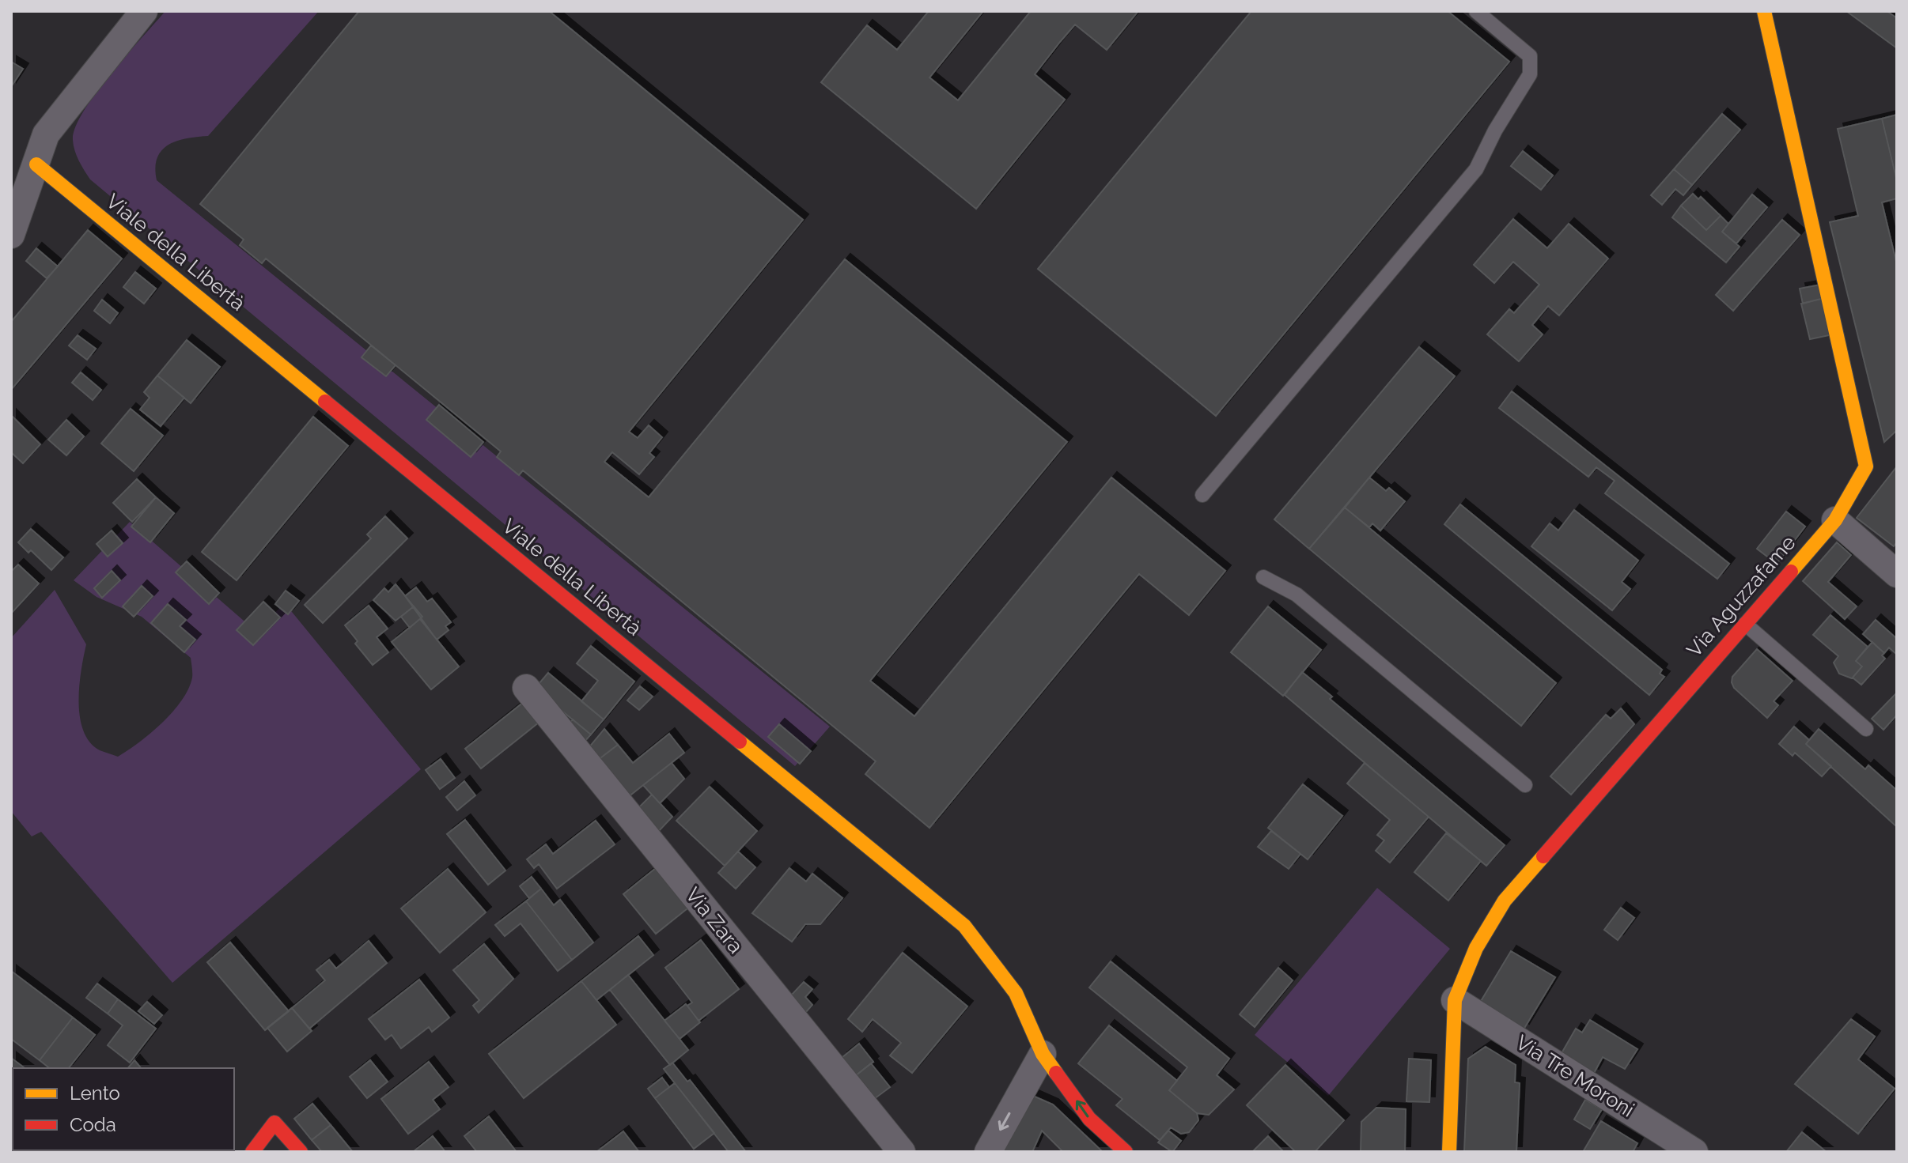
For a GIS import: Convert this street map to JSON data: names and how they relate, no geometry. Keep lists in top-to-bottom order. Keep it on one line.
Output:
{"streets":{"street":["Viale della Libertà","Via Aguzzafame","Via Zara","Via Tre Moroni"]},"crossings":[["Via Aguzzafame","Via Tre Moroni"]],"legend":["Lento","Coda"]}
